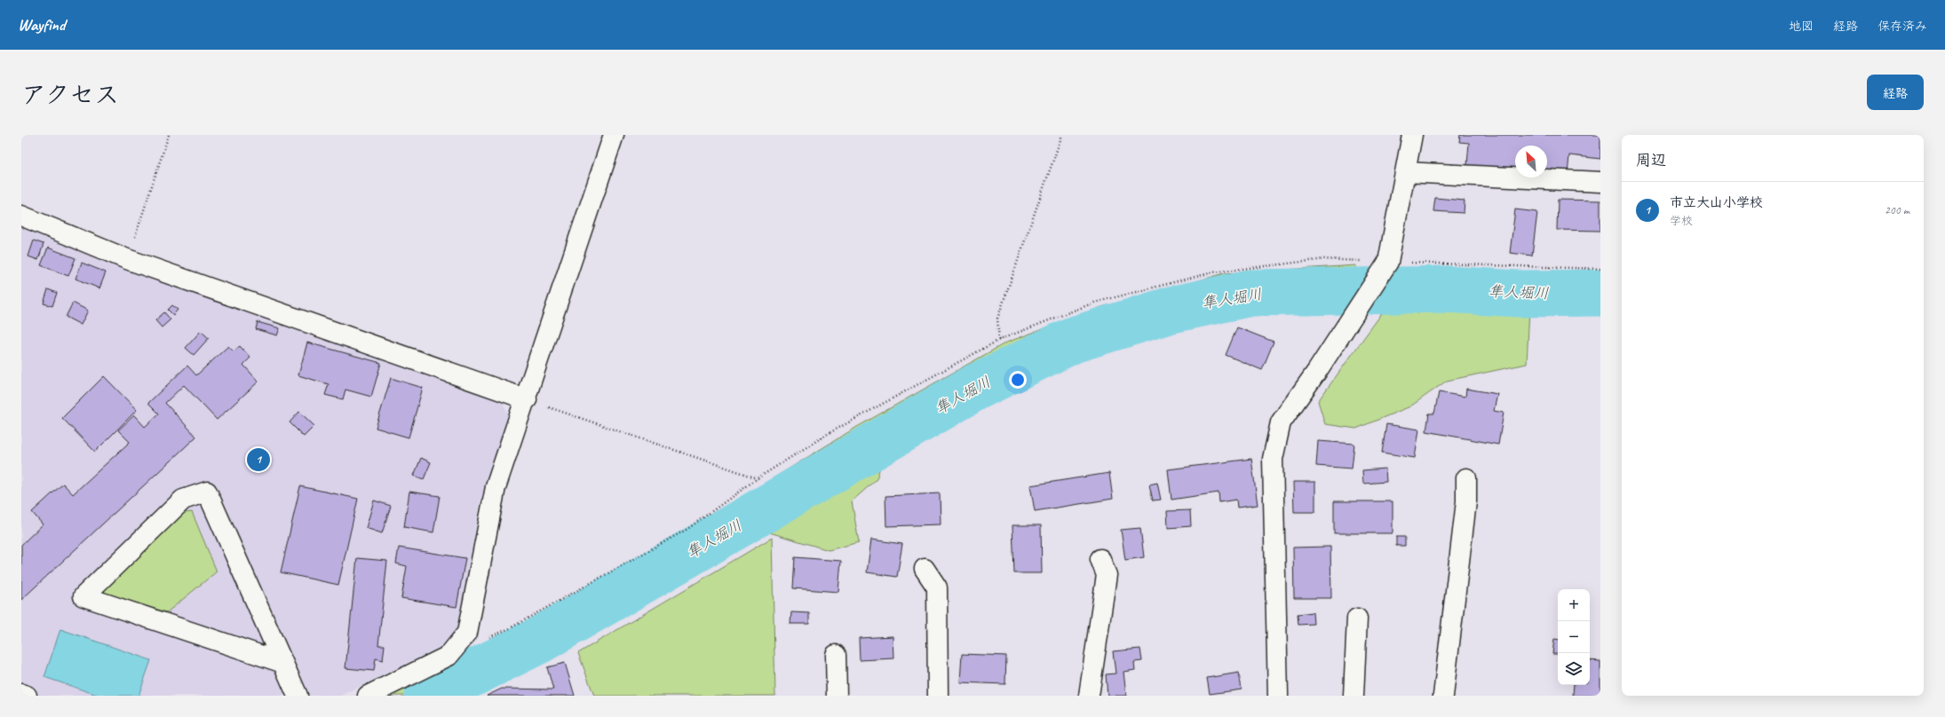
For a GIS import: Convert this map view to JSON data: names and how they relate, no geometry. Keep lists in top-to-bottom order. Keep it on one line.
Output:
{"water":["隼人堀川"],"north":"top left","page":{"header":"Wayfind","nav":["地図","経路","保存済み"],"title":"アクセス","buttons":"経路","heading":"周辺","list":[{"mark":"1","name":"市立大山小学校","note":"学校","value":"200 m"}],"pins":"1","map_buttons":["+","−"]}}
